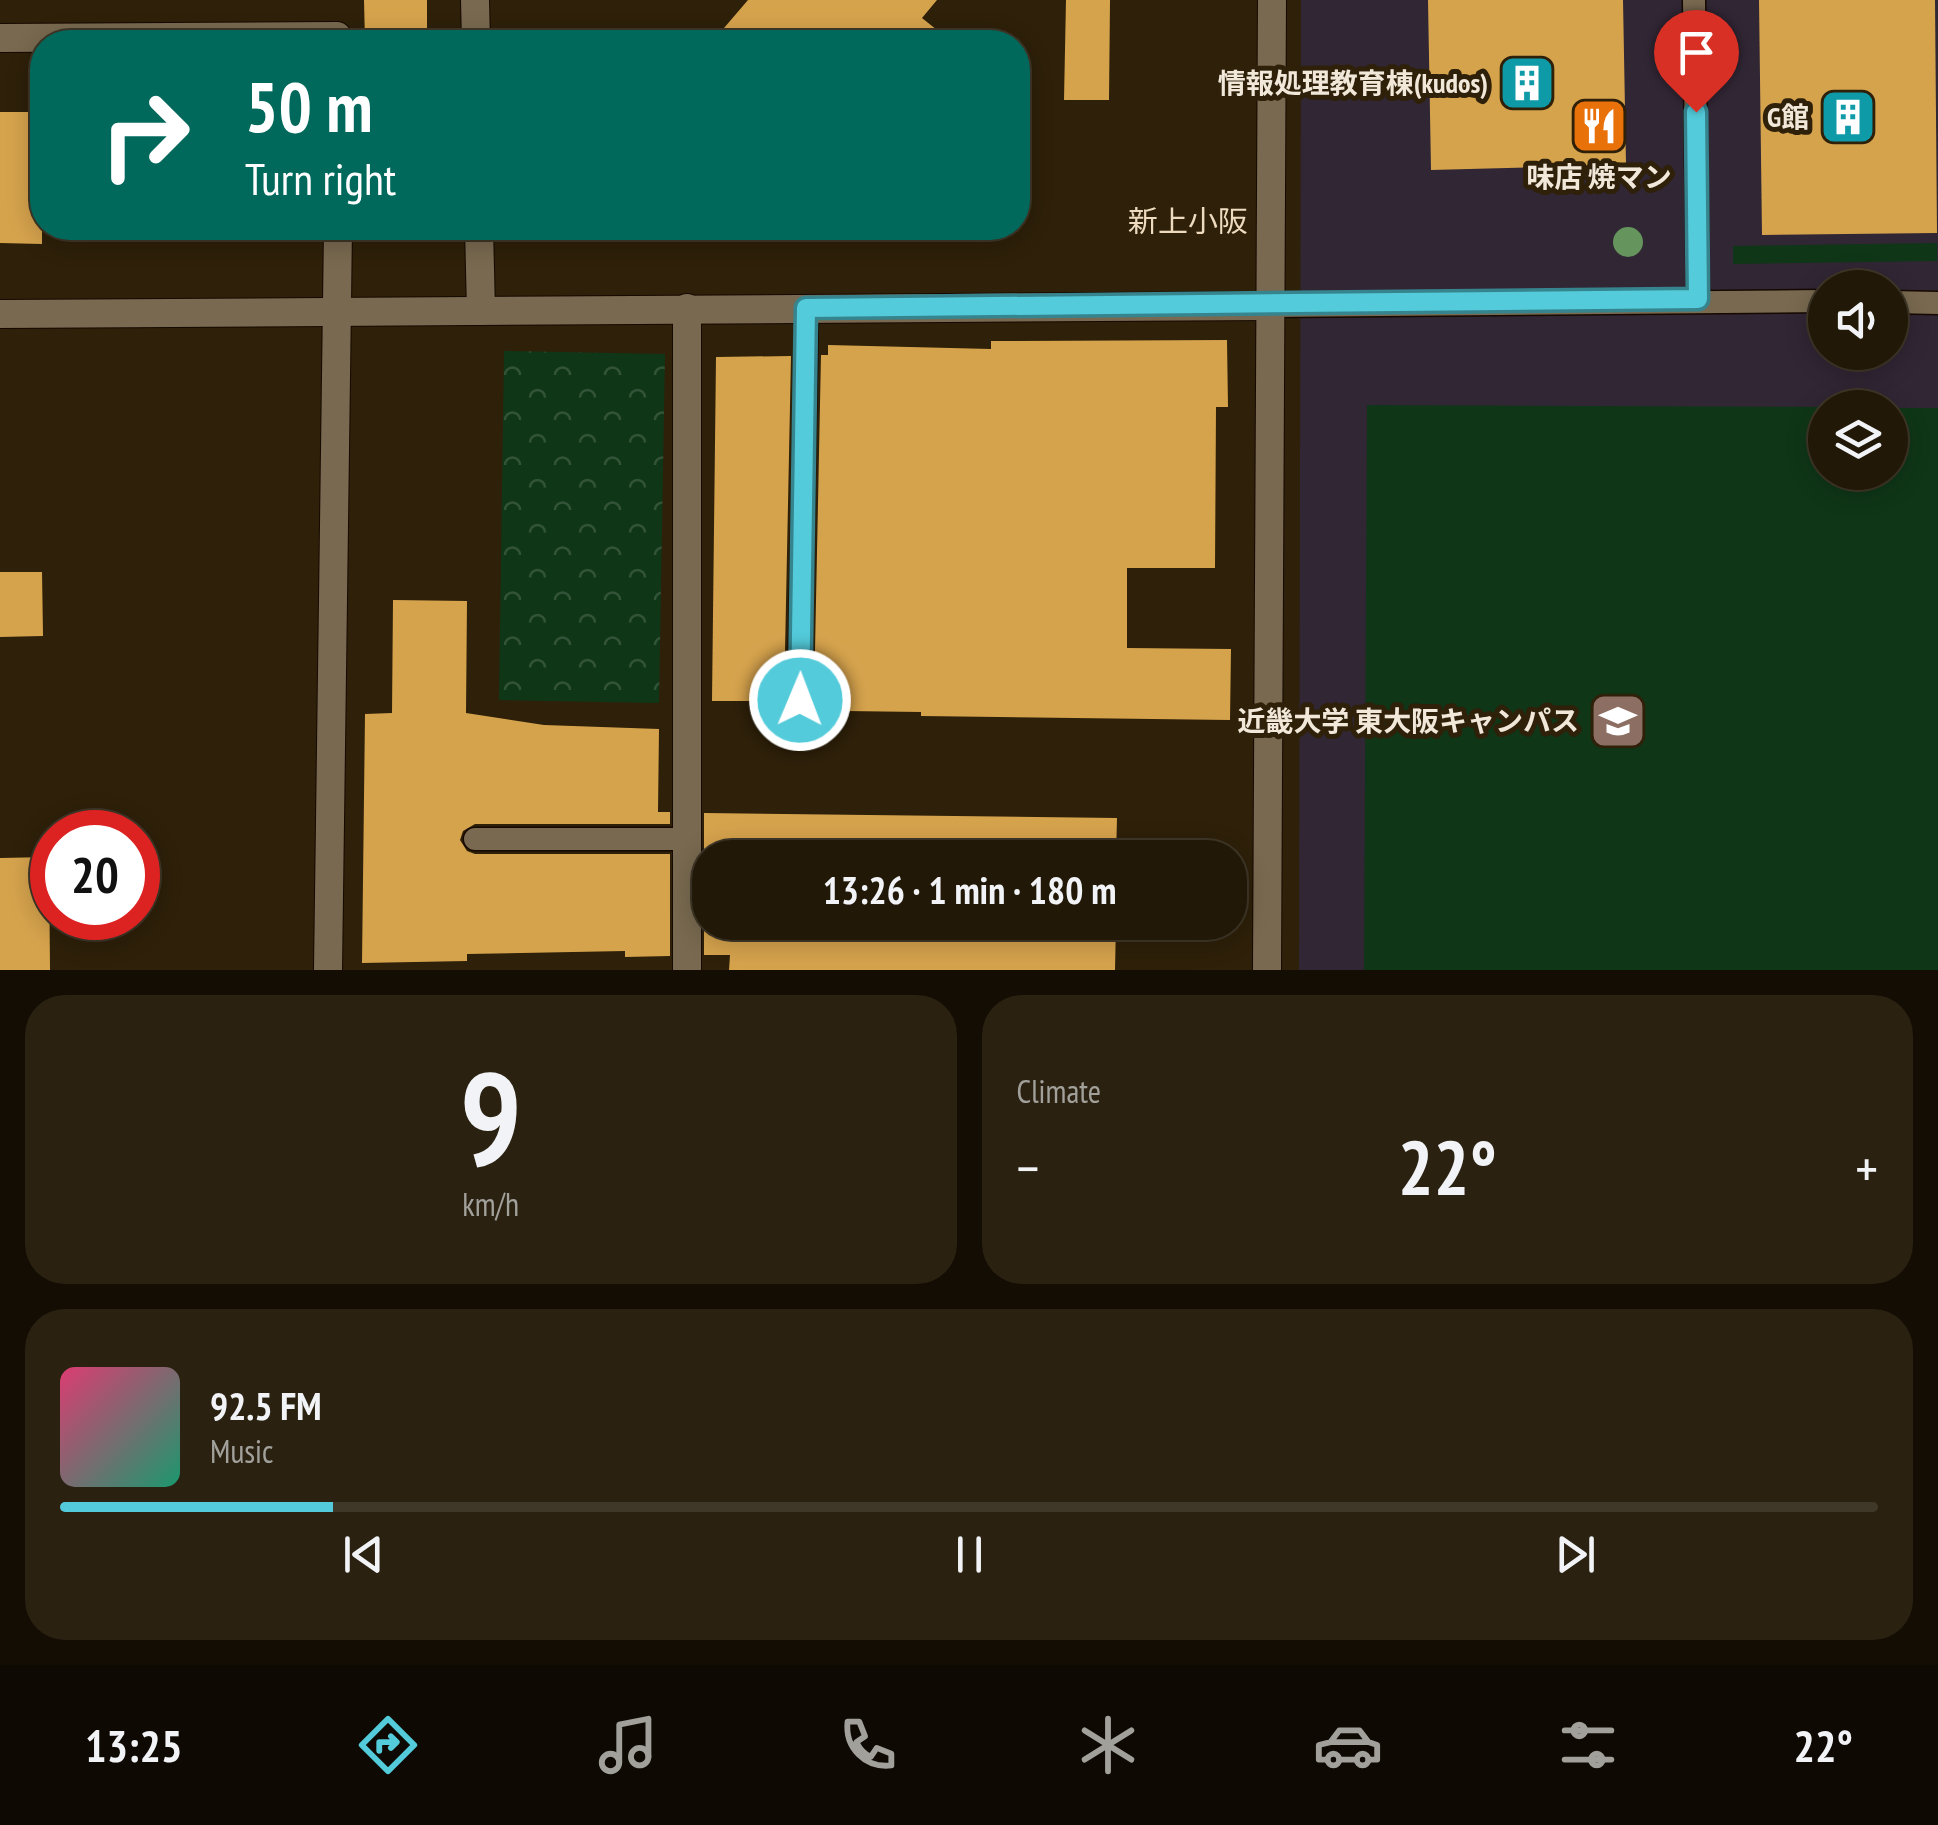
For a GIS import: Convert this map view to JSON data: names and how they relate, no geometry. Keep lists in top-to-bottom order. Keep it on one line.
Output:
{"districts":["新上小阪"],"places":{"building":["情報処理教育棟(kudos)","G館"],"restaurant":["味店 焼マン"],"school or university":["近畿大学 東大阪キャンパス"]},"page":{"turn":["50 m","Turn right"],"limit":"20","trip":"13:26 · 1 min · 180 m","tile":[["9","km/h"],"Climate"],"heat":["−","22°","+"],"song":["92.5 FM","Music"],"tabs":["13:25","22°"]}}
